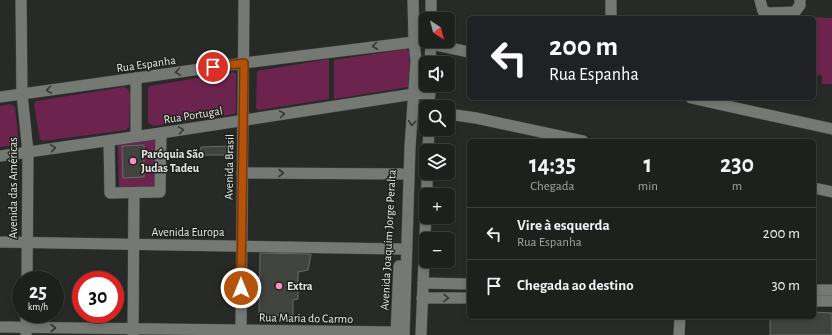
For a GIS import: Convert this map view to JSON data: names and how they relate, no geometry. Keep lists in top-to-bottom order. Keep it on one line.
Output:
{"streets":{"street":["Rua Espanha","Rua Portugal","Avenida Brasil","Avenida das Américas","Avenida Europa","Avenida Joaquim Jorge Peralta","Rua Maria do Carmo"]},"crossings":[["Rua Espanha","Avenida Brasil"],["Rua Espanha","Avenida das Américas"],["Rua Espanha","Avenida Joaquim Jorge Peralta"],["Rua Portugal","Avenida Brasil"],["Rua Portugal","Avenida das Américas"],["Rua Portugal","Avenida Joaquim Jorge Peralta"],["Avenida Brasil","Avenida Europa"],["Avenida Brasil","Rua Maria do Carmo"],["Avenida das Américas","Avenida Europa"],["Avenida Europa","Avenida Joaquim Jorge Peralta"],["Avenida Joaquim Jorge Peralta","Rua Maria do Carmo"]],"one_way":["Rua Espanha"],"places":["Paróquia São Judas Tadeu","Extra"],"north":"bottom right","page":{"map_buttons":["+","−"],"turn":["200 m","Rua Espanha"],"eta":["14:35","Chegada","1","min","230","m"],"list":[{"name":"Vire à esquerda","note":"Rua Espanha","value":"200 m"},{"name":"Chegada ao destino","value":"30 m"}],"speed":"25 km/h","limit":"30"}}
